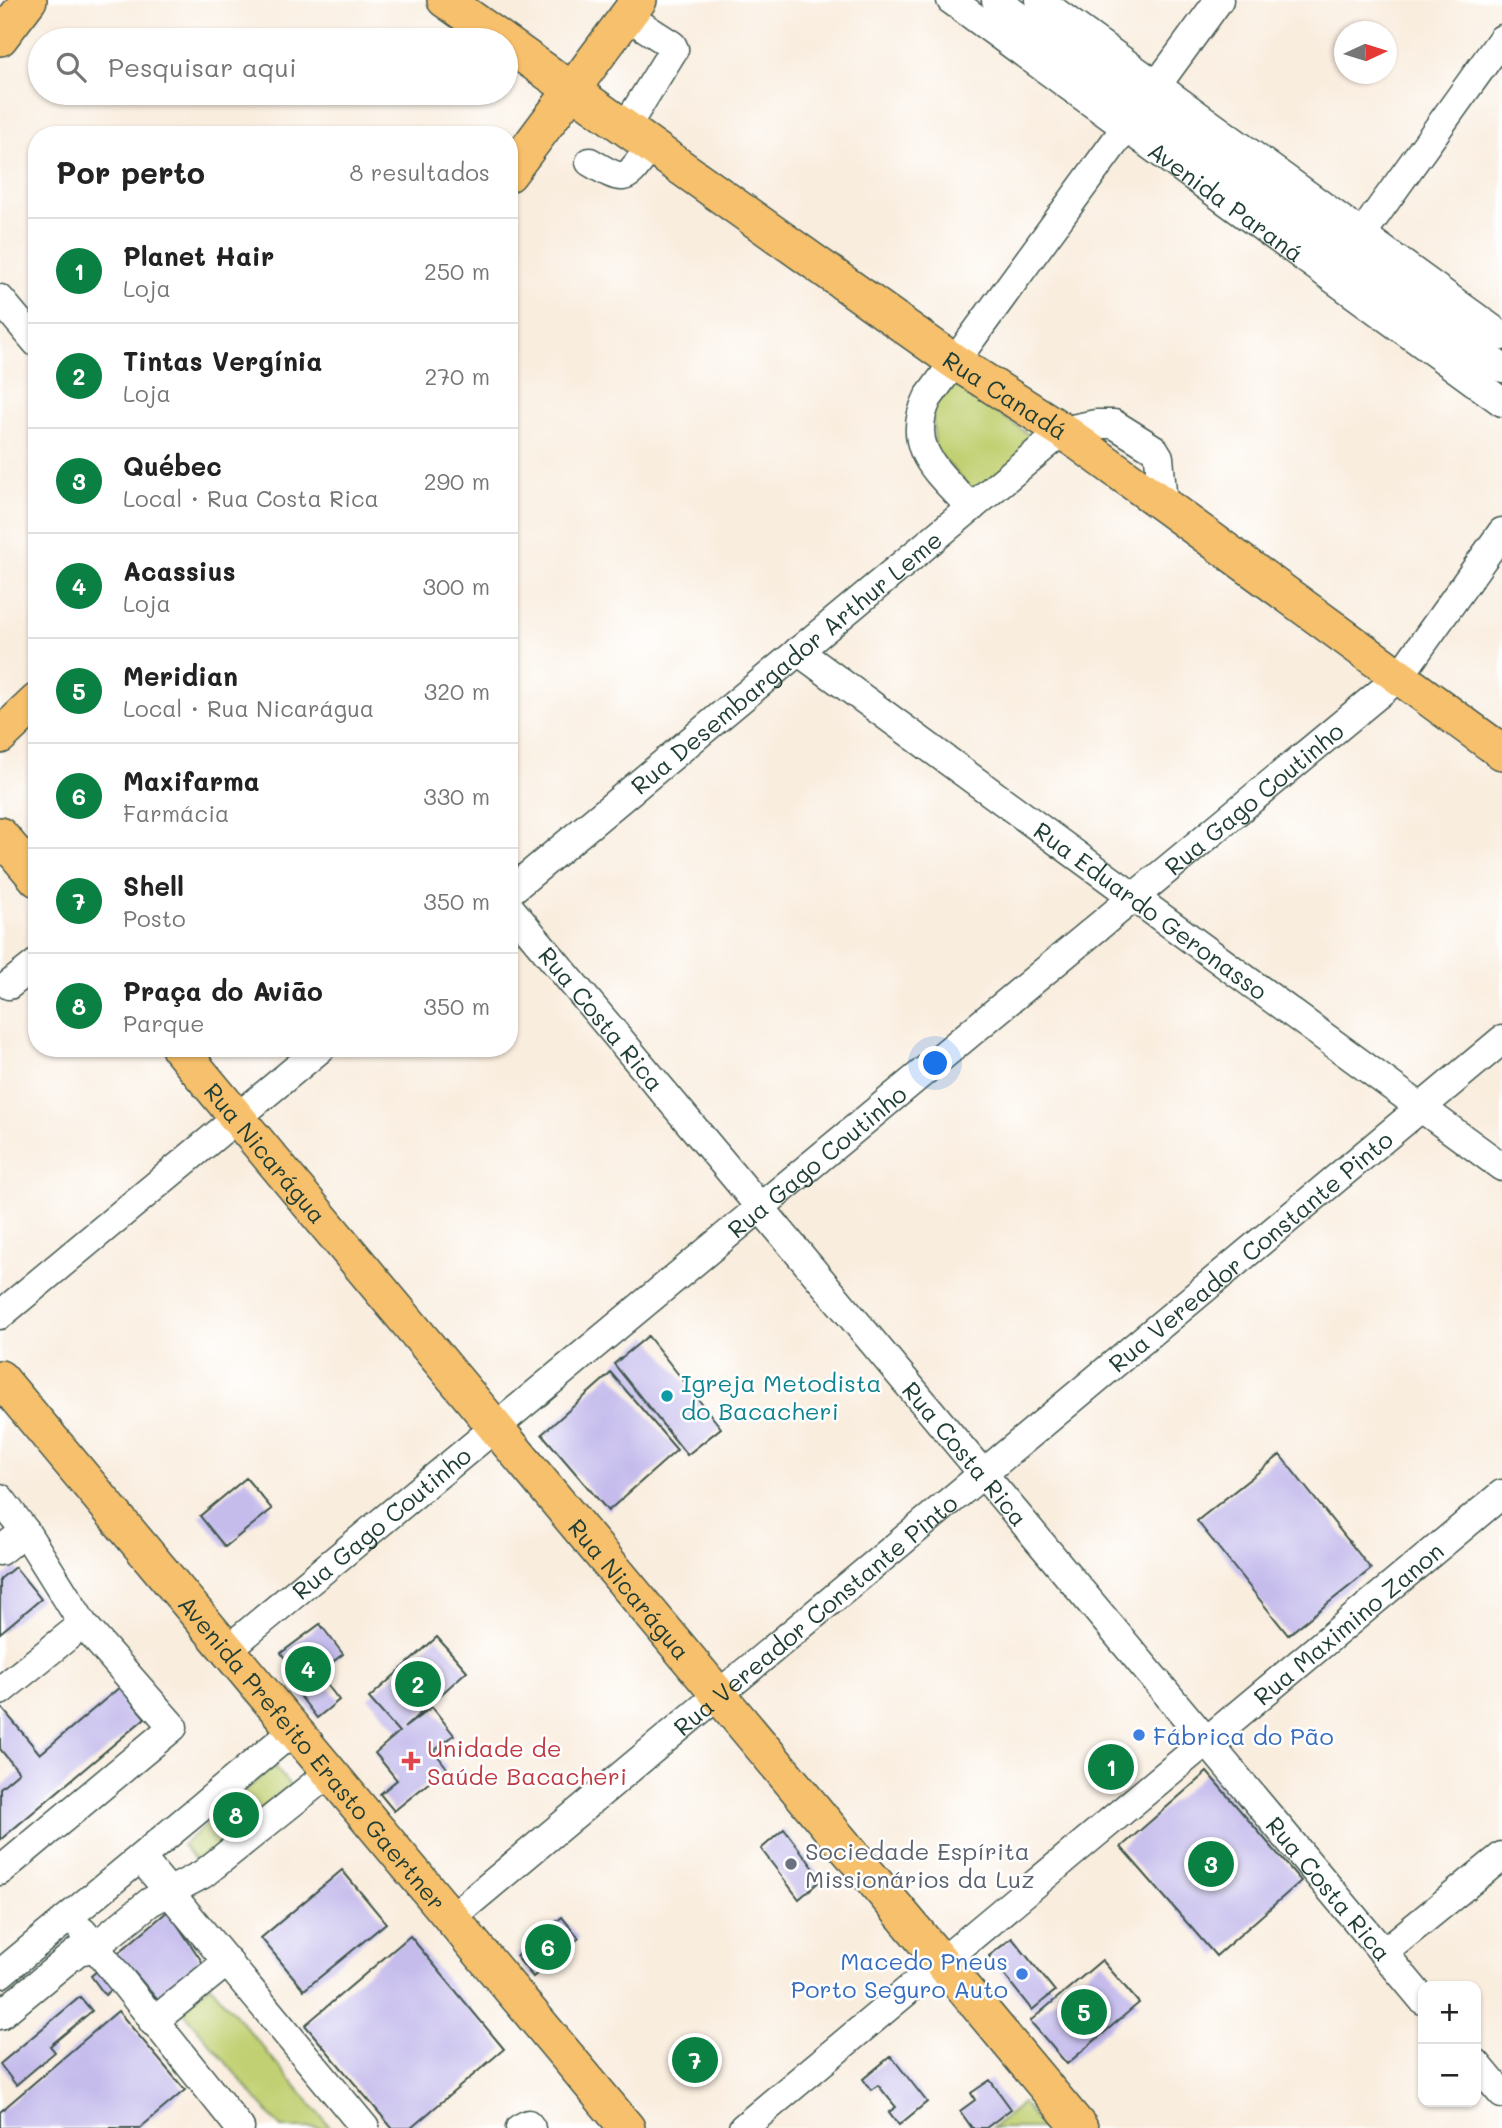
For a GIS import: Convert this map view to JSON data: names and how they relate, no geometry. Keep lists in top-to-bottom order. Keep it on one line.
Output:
{"streets":{"main road":["Rua Canadá","Rua Nicarágua","Avenida Prefeito Erasto Gaertner"],"street":["Avenida Paraná","Rua Desembargador Arthur Leme","Rua Gago Coutinho","Rua Eduardo Geronasso","Rua Costa Rica","Rua Vereador Constante Pinto","Rua Maximino Zanon"]},"crossings":[["Rua Canadá","Rua Desembargador Arthur Leme"],["Rua Canadá","Rua Gago Coutinho"],["Rua Desembargador Arthur Leme","Rua Eduardo Geronasso"],["Rua Gago Coutinho","Rua Eduardo Geronasso"],["Rua Gago Coutinho","Rua Costa Rica"],["Rua Gago Coutinho","Rua Nicarágua"],["Rua Gago Coutinho","Avenida Prefeito Erasto Gaertner"],["Rua Eduardo Geronasso","Rua Vereador Constante Pinto"],["Rua Costa Rica","Rua Vereador Constante Pinto"],["Rua Costa Rica","Rua Maximino Zanon"],["Rua Nicarágua","Rua Vereador Constante Pinto"],["Rua Nicarágua","Rua Maximino Zanon"],["Rua Vereador Constante Pinto","Avenida Prefeito Erasto Gaertner"]],"places":{"other":["Igreja Metodista do Bacacheri","Fábrica do Pão","Sociedade Espírita Missionários da Luz","Macedo Pneus Porto Seguro Auto"],"health":["Unidade de Saúde Bacacheri"]},"north":"right","page":{"search":"Pesquisar aqui","heading":["Por perto","8 resultados"],"list":[{"mark":"1","name":"Planet Hair","note":"Loja","value":"250 m"},{"mark":"2","name":"Tintas Vergínia","note":"Loja","value":"270 m"},{"mark":"3","name":"Québec","note":"Local · Rua Costa Rica","value":"290 m"},{"mark":"4","name":"Acassius","note":"Loja","value":"300 m"},{"mark":"5","name":"Meridian","note":"Local · Rua Nicarágua","value":"320 m"},{"mark":"6","name":"Maxifarma","note":"Farmácia","value":"330 m"},{"mark":"7","name":"Shell","note":"Posto","value":"350 m"},{"mark":"8","name":"Praça do Avião","note":"Parque","value":"350 m"}],"pins":["4","2","1","8","3","6","5","7"],"map_buttons":["+","−"]}}
